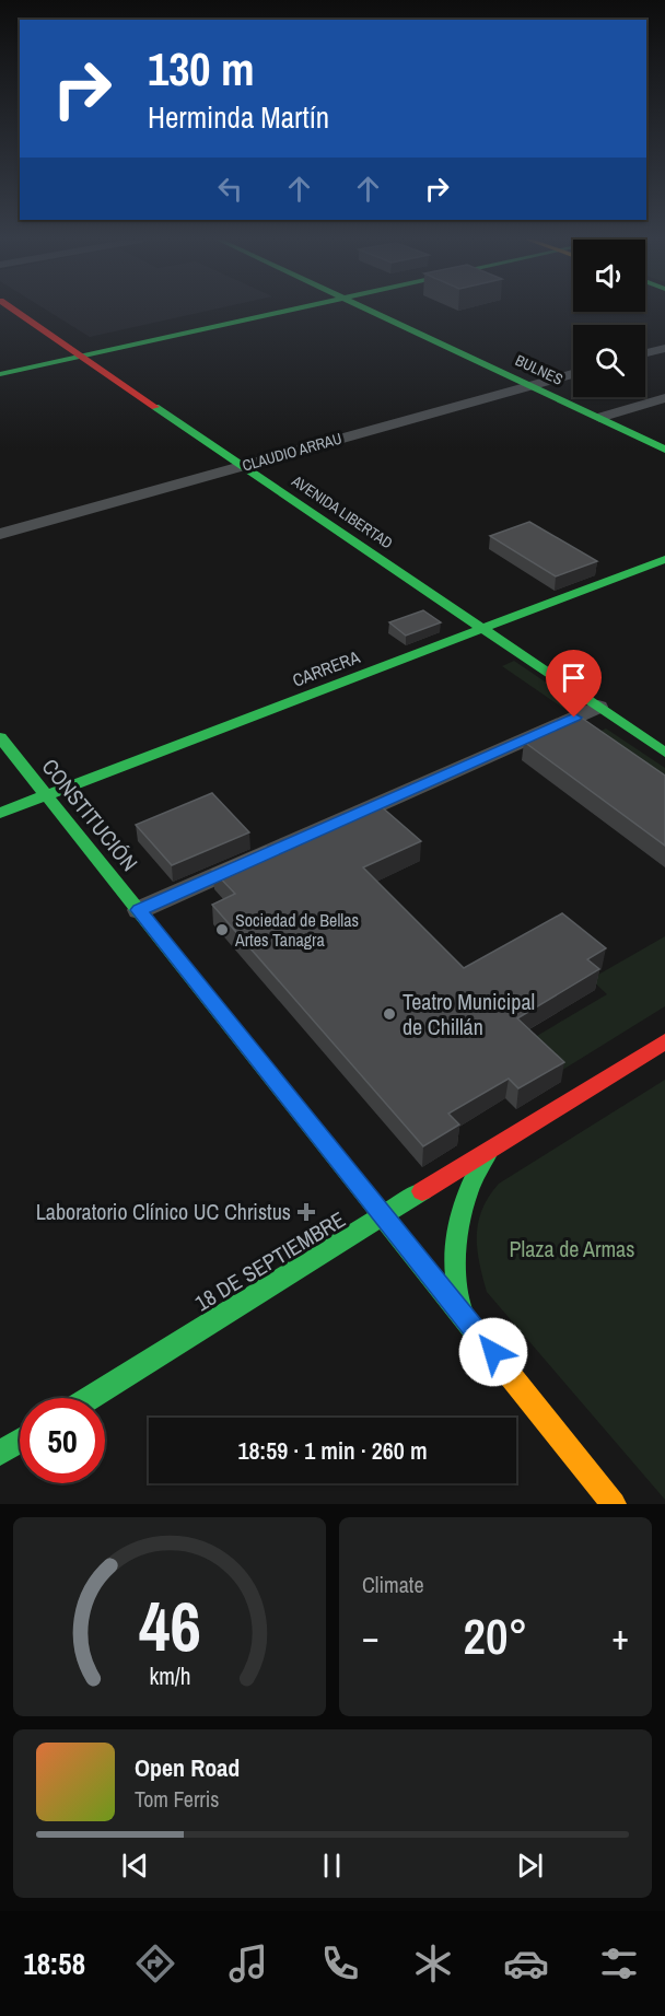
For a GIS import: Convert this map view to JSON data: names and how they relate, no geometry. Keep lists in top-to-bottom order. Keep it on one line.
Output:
{"streets":{"main road":["BULNES","AVENIDA LIBERTAD","CARRERA","CONSTITUCIÓN","18 DE SEPTIEMBRE"],"street":["CLAUDIO ARRAU"]},"crossings":[["BULNES","CLAUDIO ARRAU"],["CLAUDIO ARRAU","AVENIDA LIBERTAD"],["AVENIDA LIBERTAD","CARRERA"],["CARRERA","CONSTITUCIÓN"],["CONSTITUCIÓN","18 DE SEPTIEMBRE"]],"parks":["Plaza de Armas"],"places":{"other":["Sociedad de Bellas Artes Tanagra","Teatro Municipal de Chillán"],"health":["Laboratorio Clínico UC Christus"]},"page":{"turn":["130 m","Herminda Martín"],"limit":"50","trip":"18:59 · 1 min · 260 m","tile":"Climate","heat":["−","20°","+"],"song":["Open Road","Tom Ferris"],"tabs":"18:58","gauge":["46","km/h"]}}
